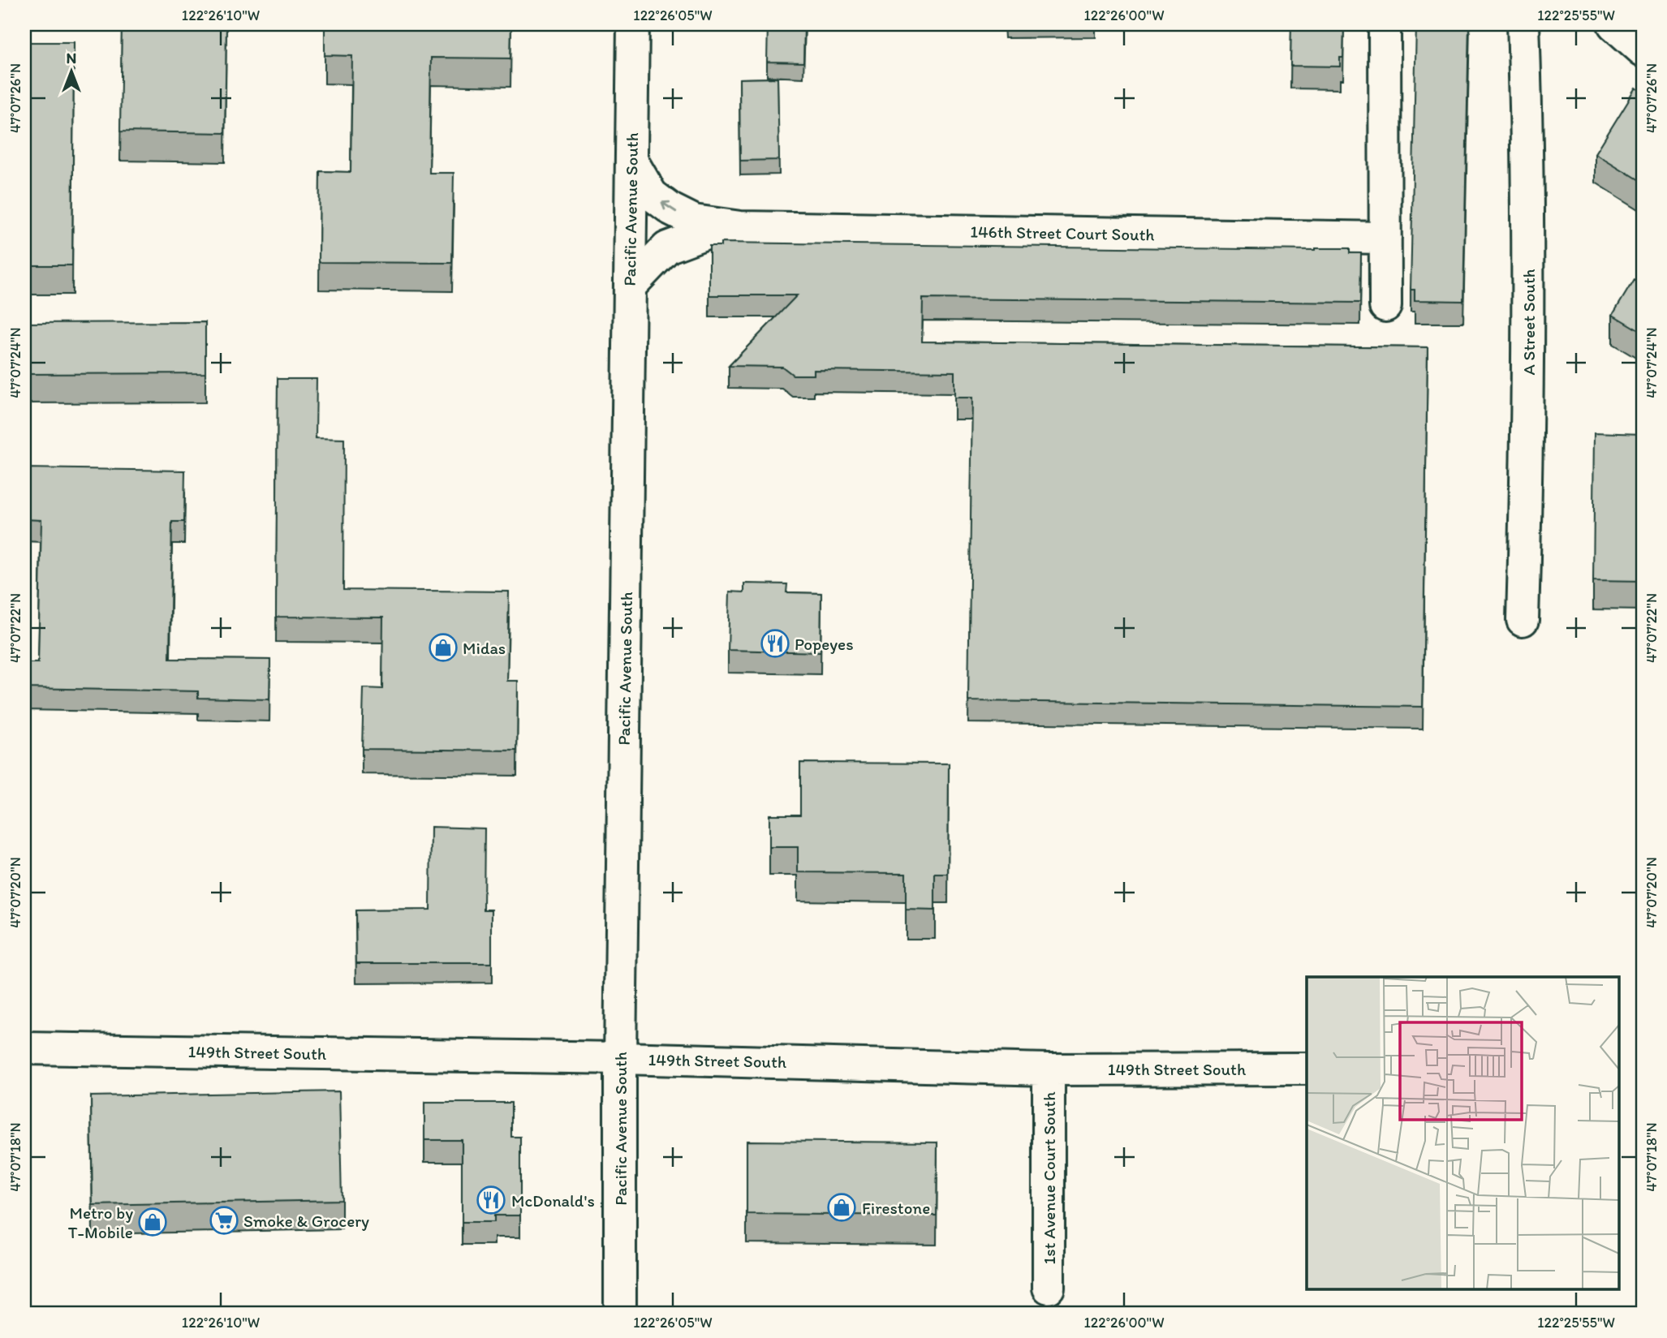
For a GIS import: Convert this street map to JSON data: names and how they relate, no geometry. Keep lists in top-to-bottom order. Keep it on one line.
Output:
{"streets":{"street":["Pacific Avenue South","146th Street Court South","A Street South","149th Street South","1st Avenue Court South"]},"crossings":[["Pacific Avenue South","146th Street Court South"],["Pacific Avenue South","149th Street South"],["149th Street South","1st Avenue Court South"]],"places":{"restaurant":["Popeyes","McDonald's"],"shop":["Midas","Firestone","Metro by T-Mobile"],"supermarket":["Smoke & Grocery"]},"north":"top","coordinates":["122°26'10\"W","122°26'05\"W","122°26'00\"W","122°25'55\"W","47°07'26\"N","47°07'24\"N","47°07'22\"N","47°07'20\"N","47°07'18\"N"]}
